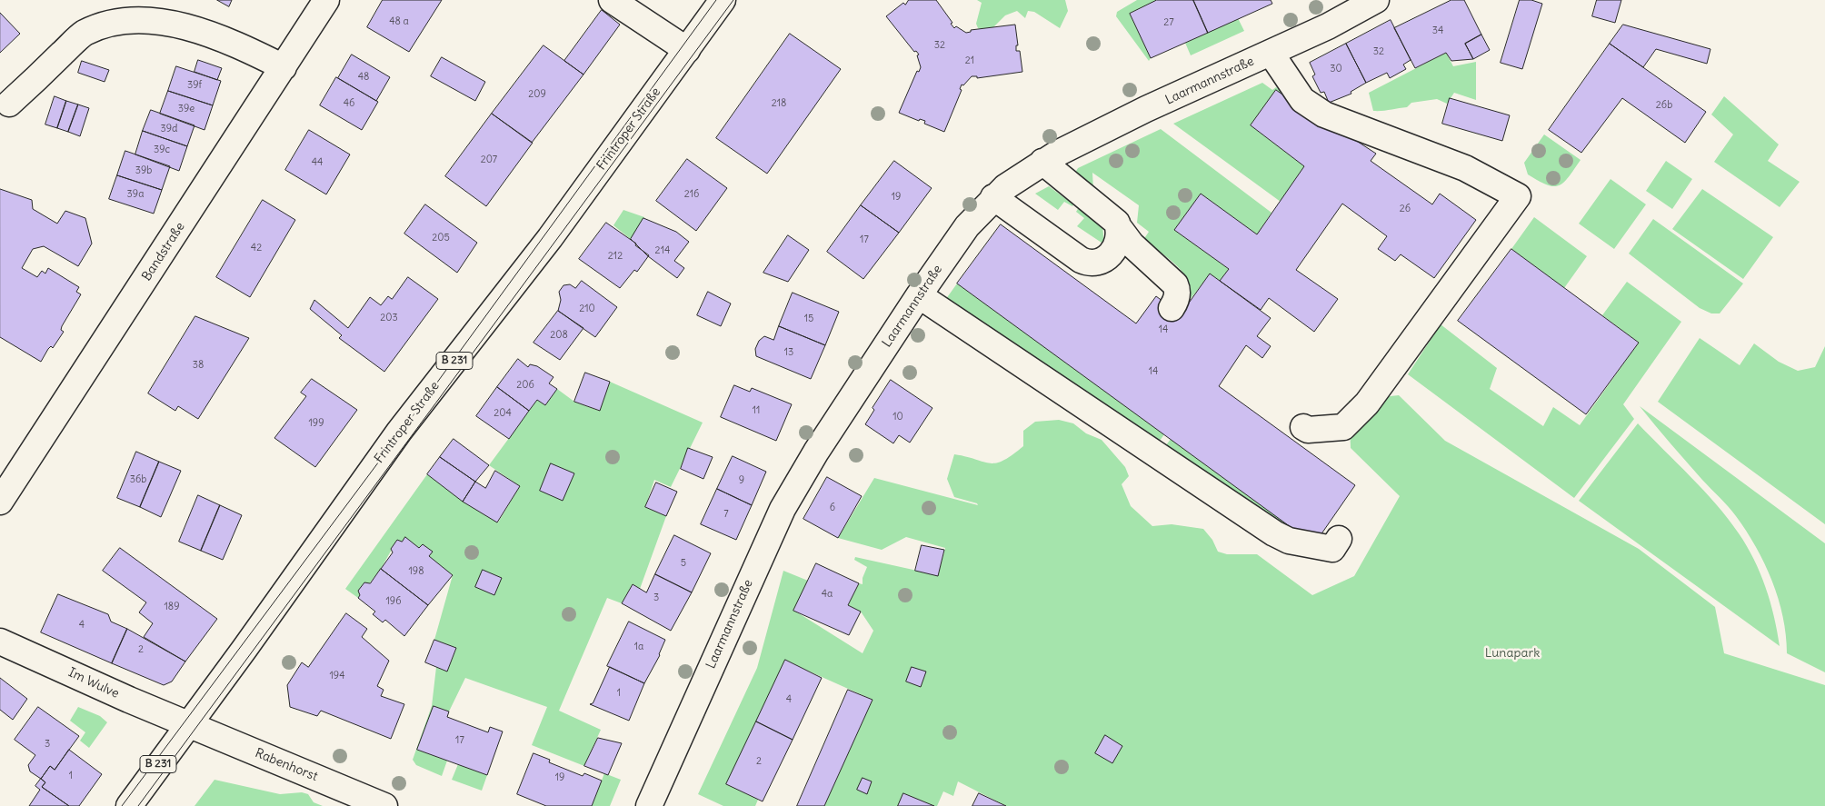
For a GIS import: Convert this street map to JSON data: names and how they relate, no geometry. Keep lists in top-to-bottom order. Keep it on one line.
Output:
{"streets":{"street":["Laarmannstraße","Frintroper Straße","Bandstraße","B 231","Im Wulve","Rabenhorst"]},"crossings":[["Frintroper Straße","Im Wulve"],["Frintroper Straße","Rabenhorst"],["Im Wulve","Rabenhorst"]],"parks":["Lunapark"],"house_numbers":["48 a","27","34","32","32","21","30","48","39f","209","46","218","26b","39e","39d","39c","207","44","39b","39a","216","19","26","205","17","42","214","212","210","203","15","14","208","13","38","14","206","11","204","10","199","36b","9","6","7","5","198","4a","3","196","189","4","1a","2","194","1","4","17","3","2","1","19"]}
